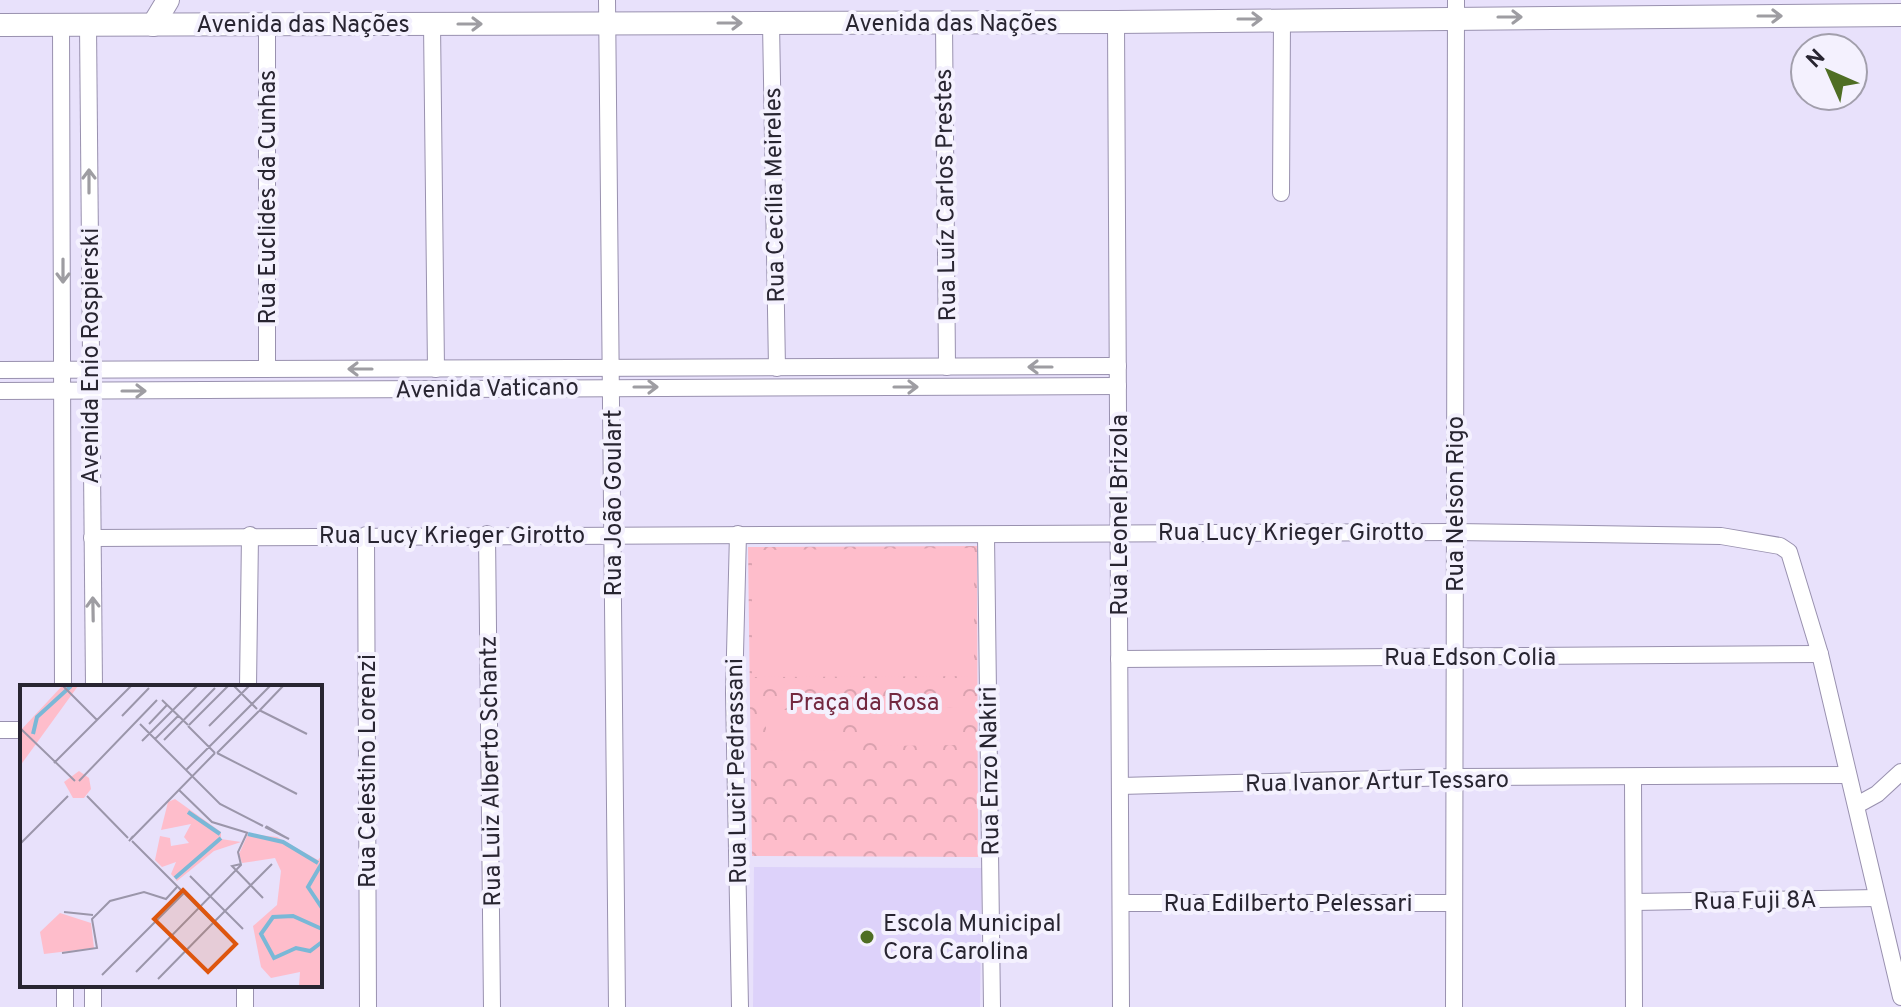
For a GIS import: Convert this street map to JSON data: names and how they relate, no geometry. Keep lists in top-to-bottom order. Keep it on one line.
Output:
{"streets":{"main road":["Avenida das Nações"],"street":["Rua Cecília Meireles","Rua Luíz Carlos Prestes","Rua Euclides da Cunhas","Avenida Enio Rospierski","Avenida Vaticano","Rua João Goulart","Rua Nelson Rigo","Rua Leonel Brizola","Rua Lucy Krieger Girotto","Rua Edson Colia","Rua Celestino Lorenzi","Rua Luiz Alberto Schantz","Rua Lucir Pedrassani","Rua Enzo Nakiri","Rua Ivanor Artur Tessaro","Rua Fuji 8A","Rua Edilberto Pelessari"]},"crossings":[["Avenida das Nações","Rua Cecília Meireles"],["Avenida das Nações","Rua Luíz Carlos Prestes"],["Avenida das Nações","Rua Euclides da Cunhas"],["Avenida das Nações","Avenida Enio Rospierski"],["Avenida das Nações","Rua João Goulart"],["Avenida das Nações","Rua Nelson Rigo"],["Avenida das Nações","Rua Leonel Brizola"],["Rua Cecília Meireles","Avenida Vaticano"],["Rua Luíz Carlos Prestes","Avenida Vaticano"],["Rua Euclides da Cunhas","Avenida Vaticano"],["Avenida Enio Rospierski","Avenida Vaticano"],["Avenida Enio Rospierski","Rua Lucy Krieger Girotto"],["Avenida Vaticano","Rua João Goulart"],["Avenida Vaticano","Rua Leonel Brizola"],["Rua João Goulart","Rua Lucy Krieger Girotto"],["Rua Nelson Rigo","Rua Lucy Krieger Girotto"],["Rua Nelson Rigo","Rua Edson Colia"],["Rua Nelson Rigo","Rua Ivanor Artur Tessaro"],["Rua Nelson Rigo","Rua Edilberto Pelessari"],["Rua Leonel Brizola","Rua Lucy Krieger Girotto"],["Rua Leonel Brizola","Rua Edson Colia"],["Rua Leonel Brizola","Rua Ivanor Artur Tessaro"],["Rua Leonel Brizola","Rua Edilberto Pelessari"],["Rua Lucy Krieger Girotto","Rua Edson Colia"],["Rua Lucy Krieger Girotto","Rua Celestino Lorenzi"],["Rua Lucy Krieger Girotto","Rua Luiz Alberto Schantz"],["Rua Lucy Krieger Girotto","Rua Lucir Pedrassani"],["Rua Lucy Krieger Girotto","Rua Enzo Nakiri"],["Rua Lucy Krieger Girotto","Rua Ivanor Artur Tessaro"],["Rua Lucy Krieger Girotto","Rua Fuji 8A"]],"one_way":["Avenida das Nações"],"parks":["Praça da Rosa"],"places":["Escola Municipal Cora Carolina"],"north":"top left"}
